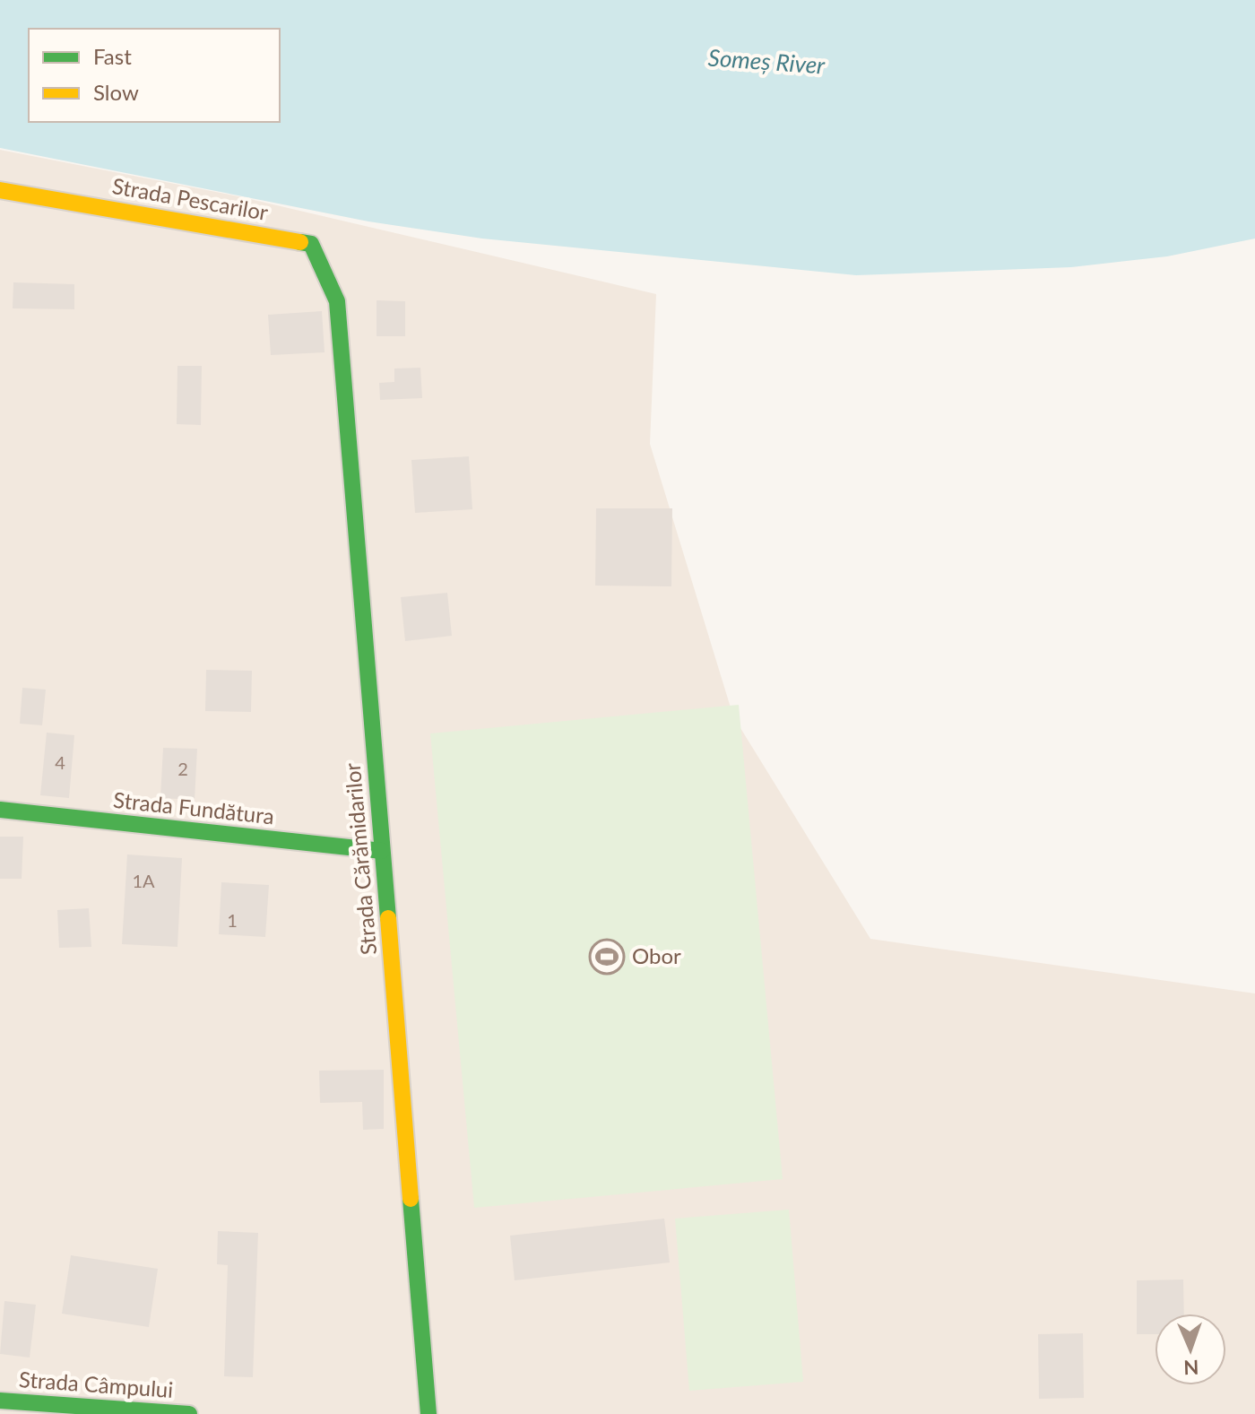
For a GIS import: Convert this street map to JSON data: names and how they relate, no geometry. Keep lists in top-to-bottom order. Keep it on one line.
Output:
{"streets":{"street":["Strada Pescarilor","Strada Fundătura","Strada Cărămidarilor","Strada Câmpului"]},"crossings":[["Strada Pescarilor","Strada Cărămidarilor"],["Strada Fundătura","Strada Cărămidarilor"]],"water":["Someș River"],"places":{"sports":["Obor"]},"house_numbers":["4","2","1A","1"],"legend":["Fast","Slow"],"north":"bottom"}
